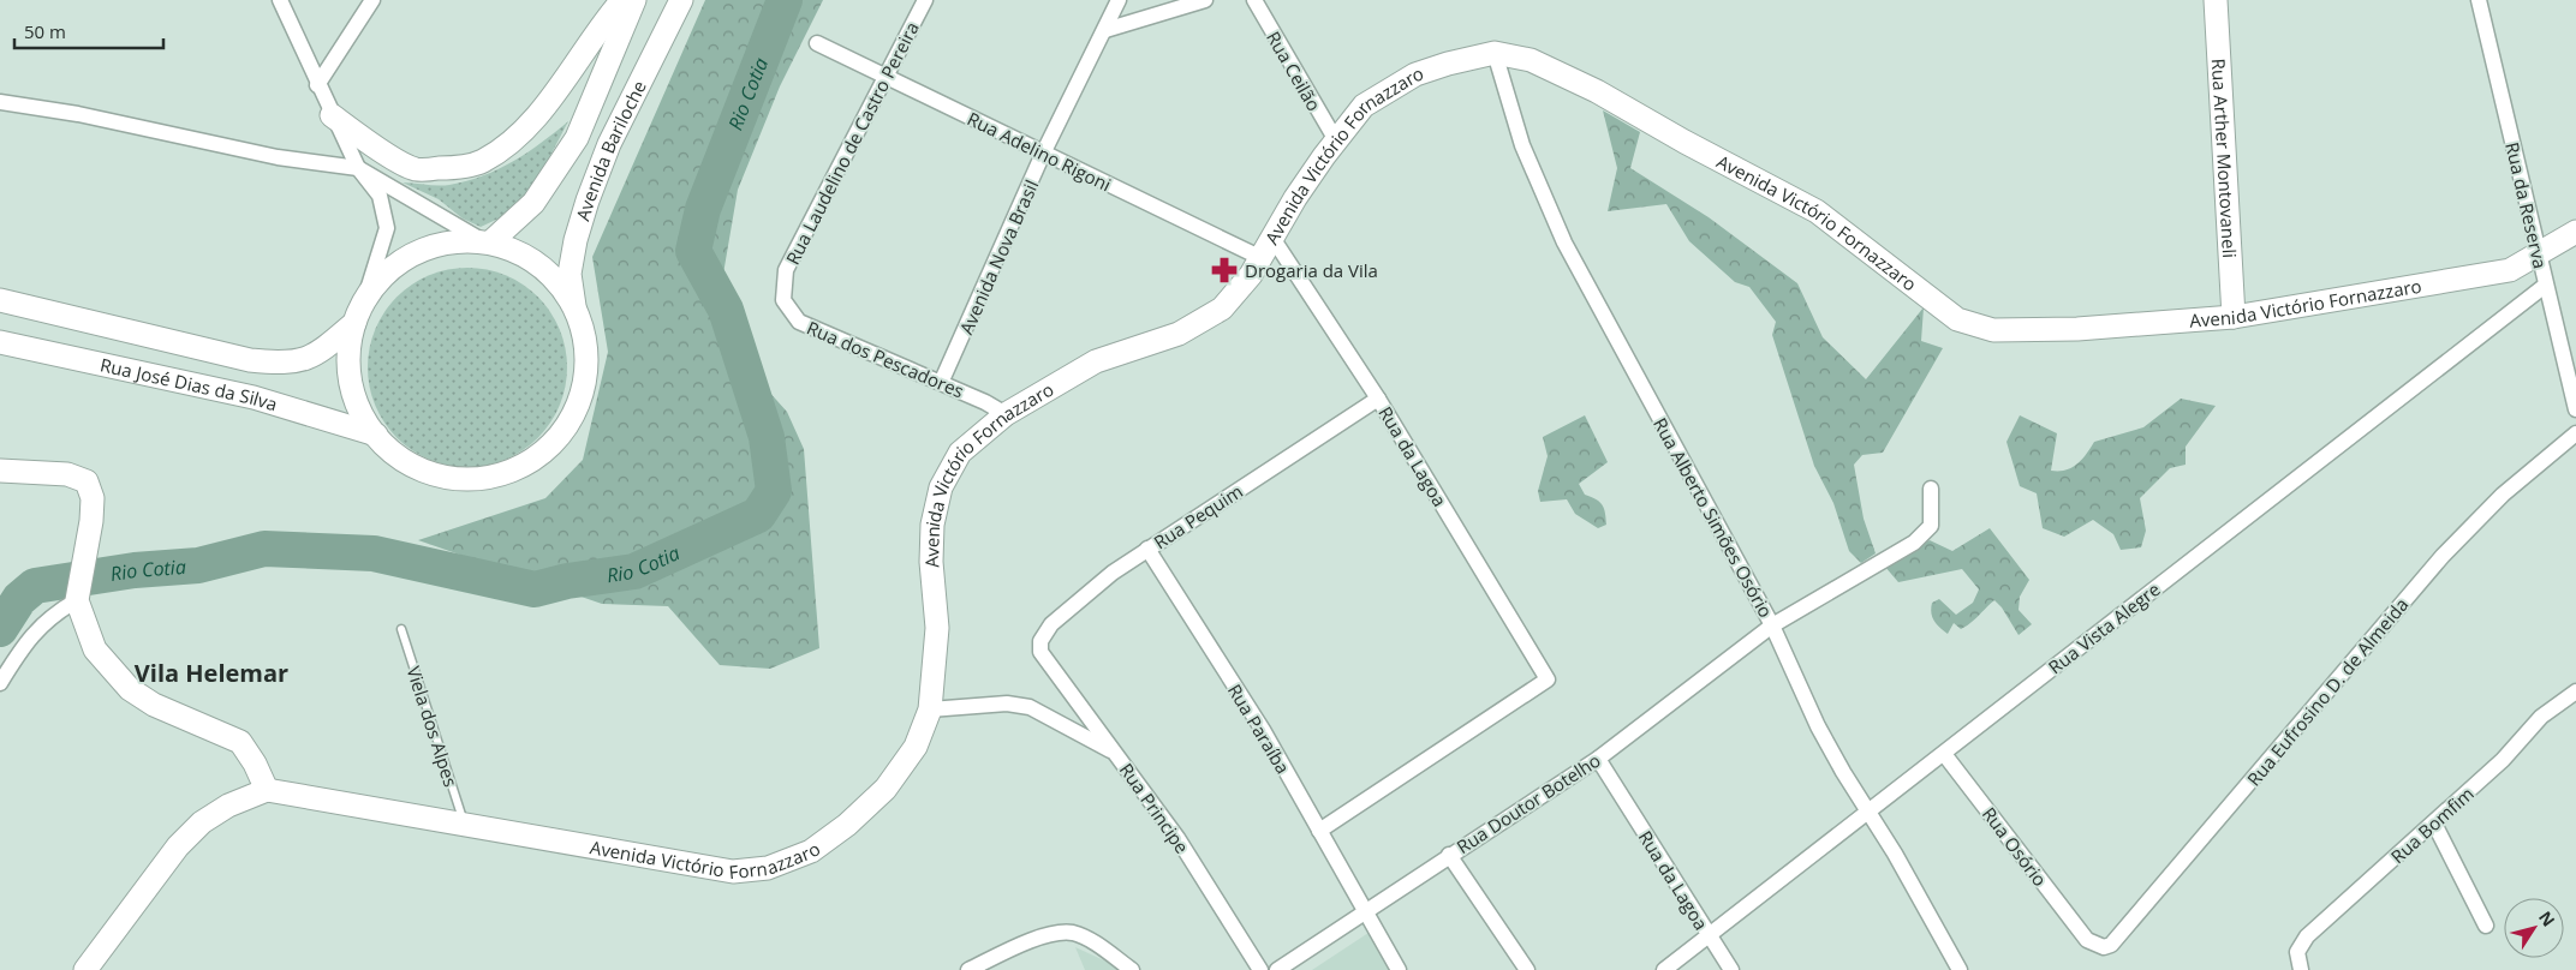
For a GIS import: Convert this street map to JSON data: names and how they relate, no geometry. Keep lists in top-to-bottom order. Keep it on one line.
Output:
{"streets":{"street":["Rua Ceilão","Rua Laudelino de Castro Pereira","Avenida Bariloche","Rua Adelino Rigoni","Rua Arther Montovaneli","Avenida Victório Fornazzaro","Rua da Reserva","Avenida Nova Brasil","Rua dos Pescadores","Rua José Dias da Silva","Rua da Lagoa","Rua Pequim","Rua Alberto Simões Osório","Rua Vista Alegre","Rua Eufrosino D. de Almeida","Rua Paraíba","Rua Doutor Botelho","Rua Principe","Rua Bomfim","Rua Osório"],"lane":["Viela dos Alpes"]},"crossings":[["Rua Ceilão","Avenida Victório Fornazzaro"],["Rua Laudelino de Castro Pereira","Rua Adelino Rigoni"],["Rua Laudelino de Castro Pereira","Rua dos Pescadores"],["Rua Adelino Rigoni","Avenida Victório Fornazzaro"],["Rua Adelino Rigoni","Avenida Nova Brasil"],["Rua Arther Montovaneli","Avenida Victório Fornazzaro"],["Avenida Victório Fornazzaro","Rua da Reserva"],["Avenida Victório Fornazzaro","Rua dos Pescadores"],["Avenida Victório Fornazzaro","Rua da Lagoa"],["Avenida Victório Fornazzaro","Rua Alberto Simões Osório"],["Avenida Victório Fornazzaro","Viela dos Alpes"],["Rua da Reserva","Rua Vista Alegre"],["Avenida Nova Brasil","Rua dos Pescadores"],["Rua da Lagoa","Rua Pequim"],["Rua da Lagoa","Rua Vista Alegre"],["Rua da Lagoa","Rua Paraíba"],["Rua da Lagoa","Rua Doutor Botelho"],["Rua Pequim","Rua Paraíba"],["Rua Pequim","Rua Principe"],["Rua Alberto Simões Osório","Rua Vista Alegre"],["Rua Alberto Simões Osório","Rua Doutor Botelho"],["Rua Vista Alegre","Rua Osório"],["Rua Eufrosino D. de Almeida","Rua Osório"],["Rua Paraíba","Rua Doutor Botelho"]],"districts":["Vila Helemar"],"water":["Rio Cotia"],"places":{"pharmacy":["Drogaria da Vila"]},"scale_bar":"50 m","north":"top right"}
